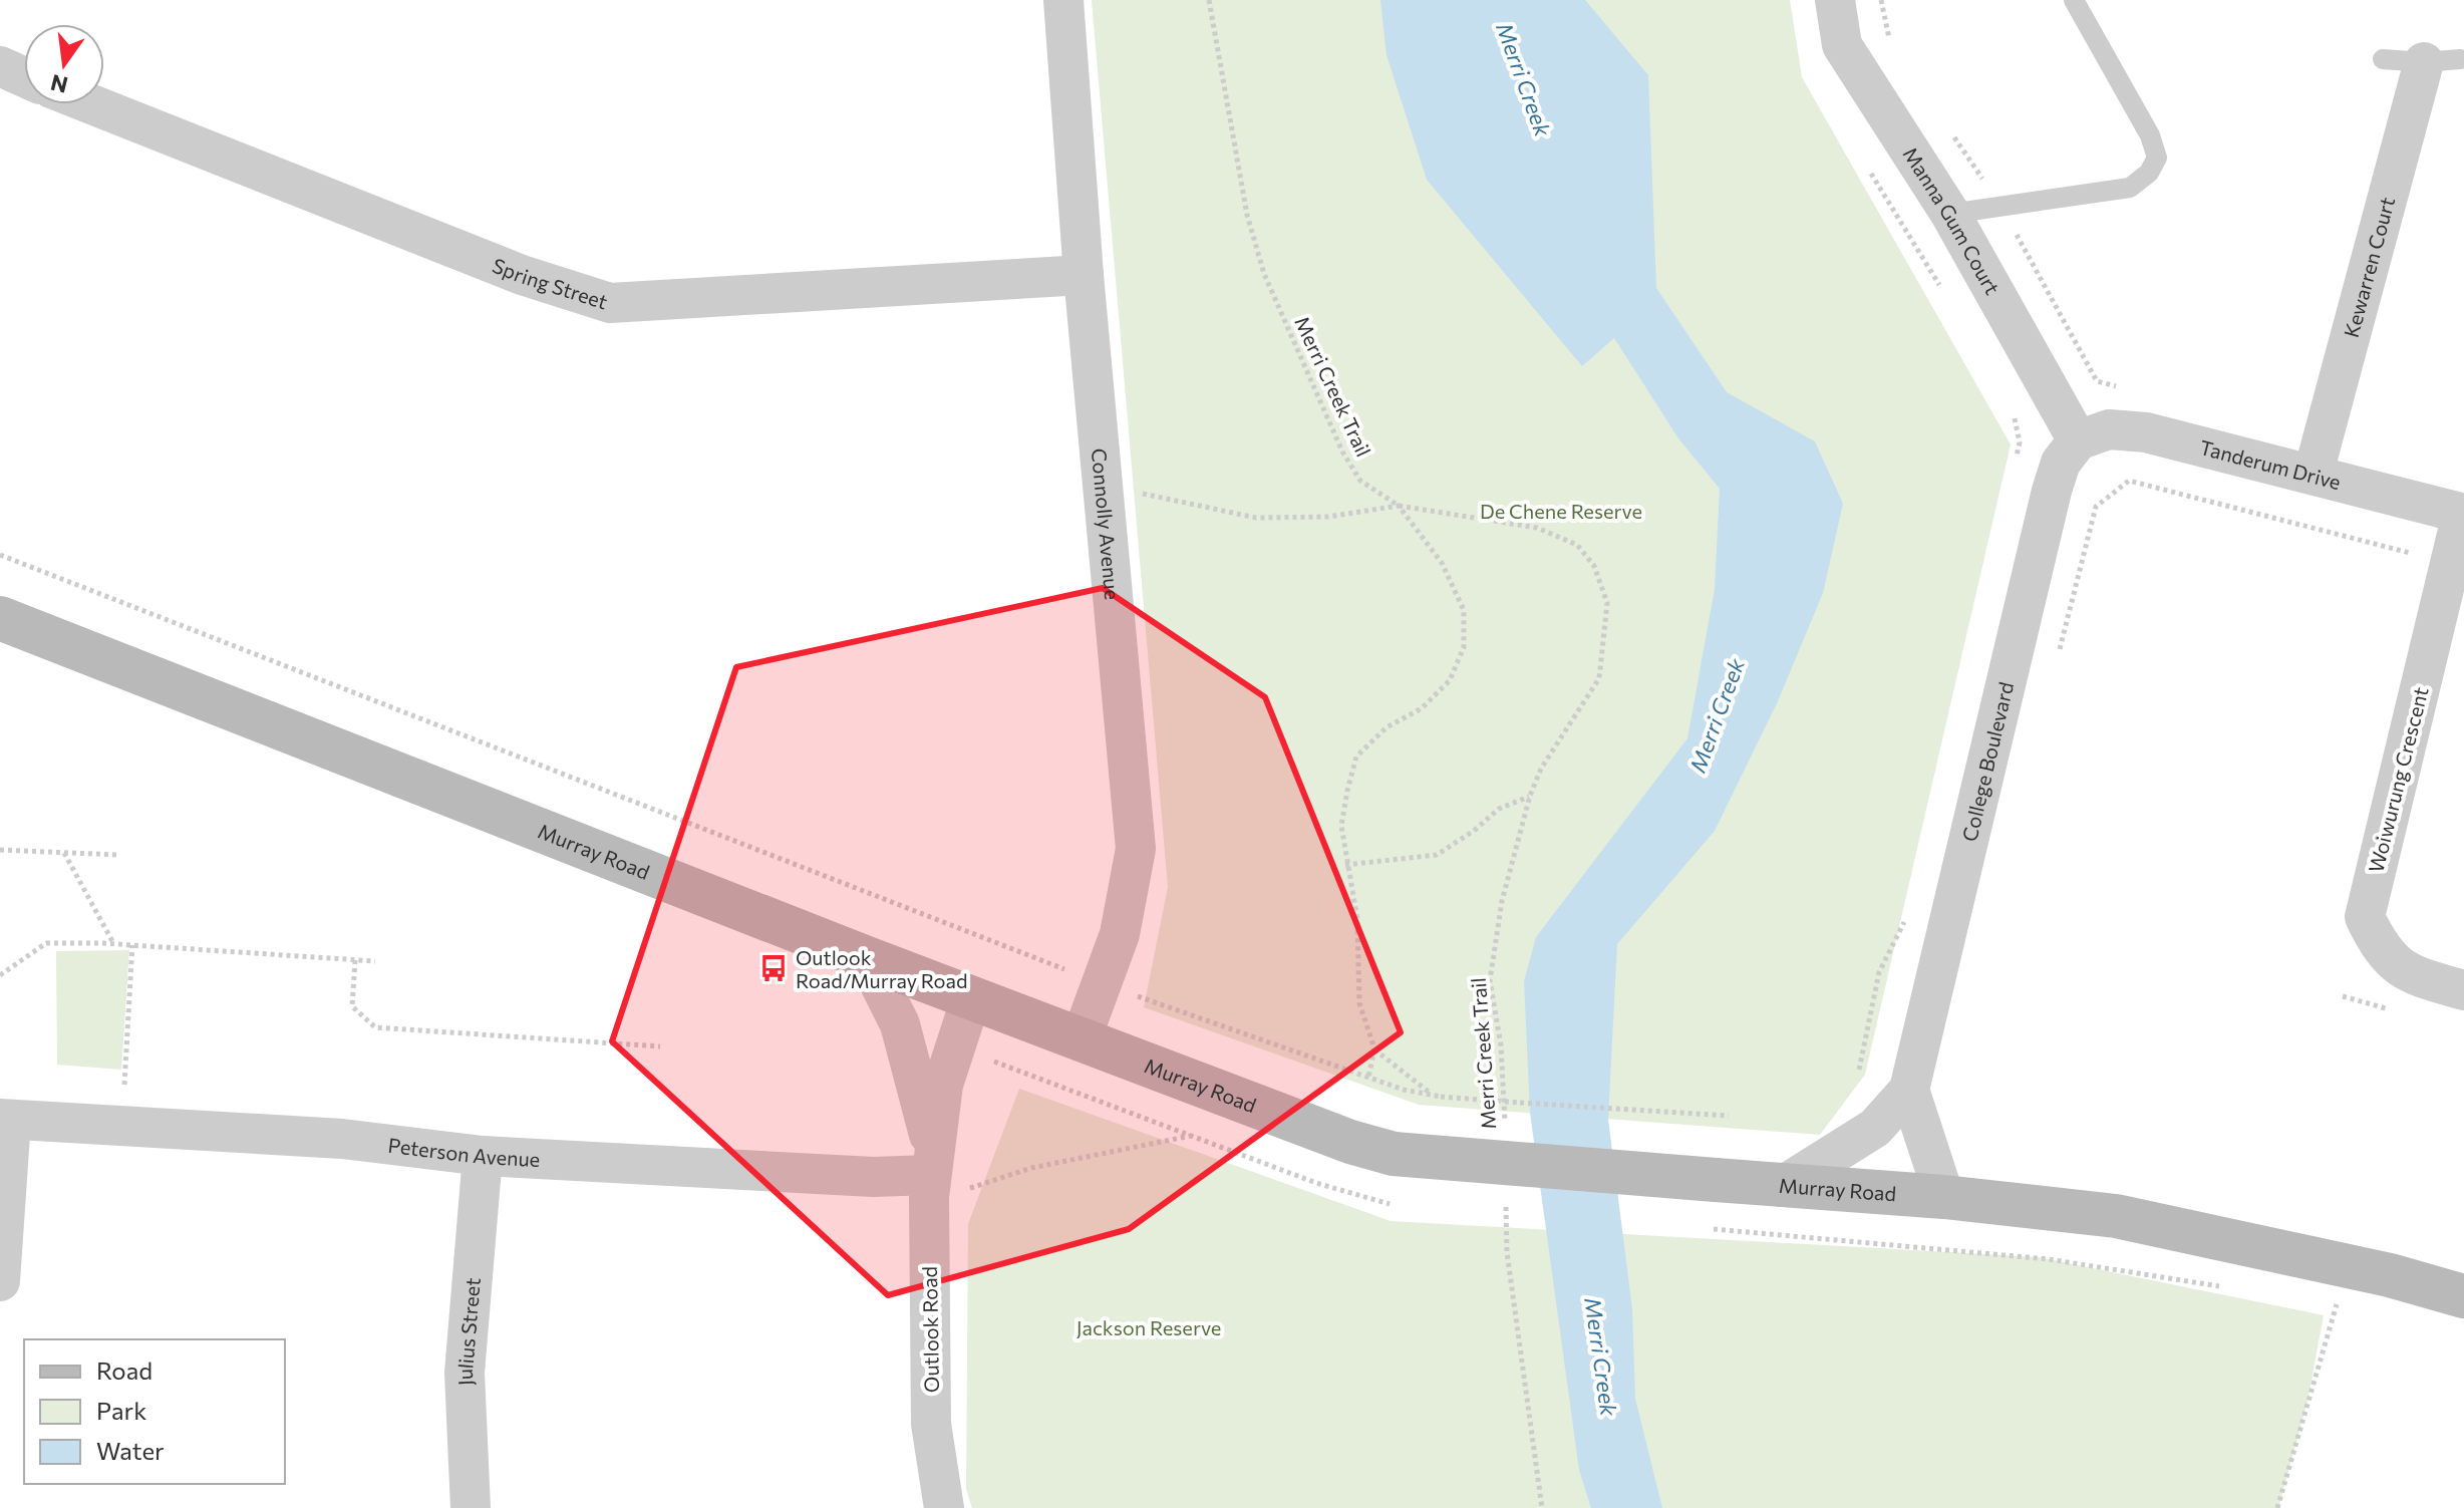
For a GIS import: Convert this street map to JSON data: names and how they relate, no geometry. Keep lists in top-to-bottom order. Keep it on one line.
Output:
{"streets":{"main road":["Murray Road"],"street":["Manna Gum Court","Kewarren Court","Spring Street","Tanderum Drive","Connolly Avenue","College Boulevard","Woiwurung Crescent","Peterson Avenue","Outlook Road","Julius Street"],"path":["Merri Creek Trail"]},"crossings":[["Manna Gum Court","Tanderum Drive"],["Manna Gum Court","College Boulevard"],["Kewarren Court","Tanderum Drive"],["Spring Street","Connolly Avenue"],["Tanderum Drive","College Boulevard"],["Tanderum Drive","Woiwurung Crescent"],["Connolly Avenue","Murray Road"],["College Boulevard","Murray Road"],["Murray Road","Outlook Road"],["Peterson Avenue","Outlook Road"],["Peterson Avenue","Julius Street"]],"water":["Merri Creek"],"parks":["De Chene Reserve","Jackson Reserve"],"places":{"bus stop":["Outlook Road/Murray Road"]},"legend":["Road","Park","Water"],"north":"bottom"}
